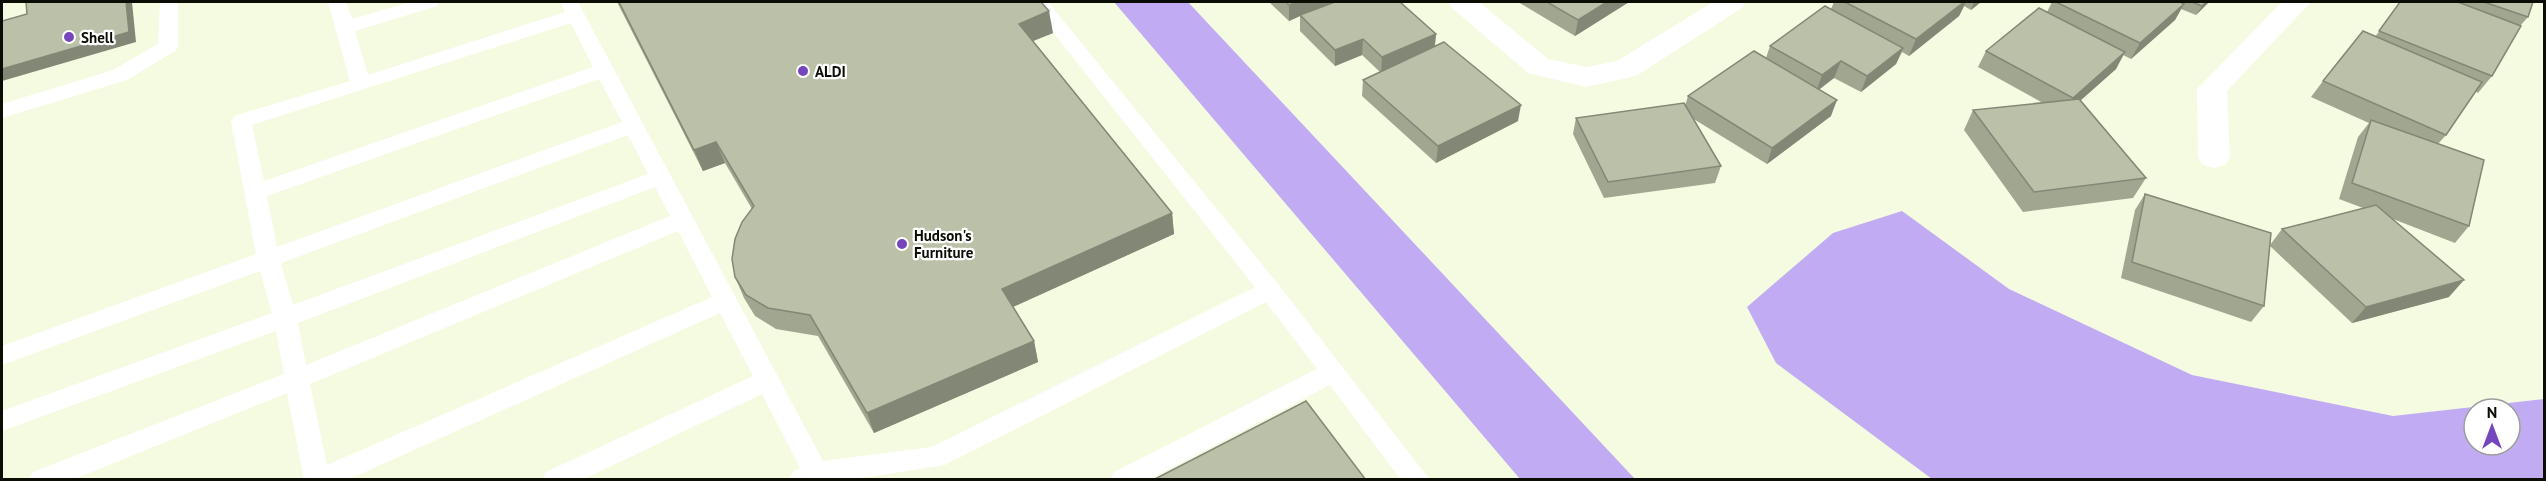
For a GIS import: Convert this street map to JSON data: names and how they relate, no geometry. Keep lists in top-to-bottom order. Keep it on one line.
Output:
{"places":["Shell","ALDI","Hudson's Furniture"],"north":"top"}
